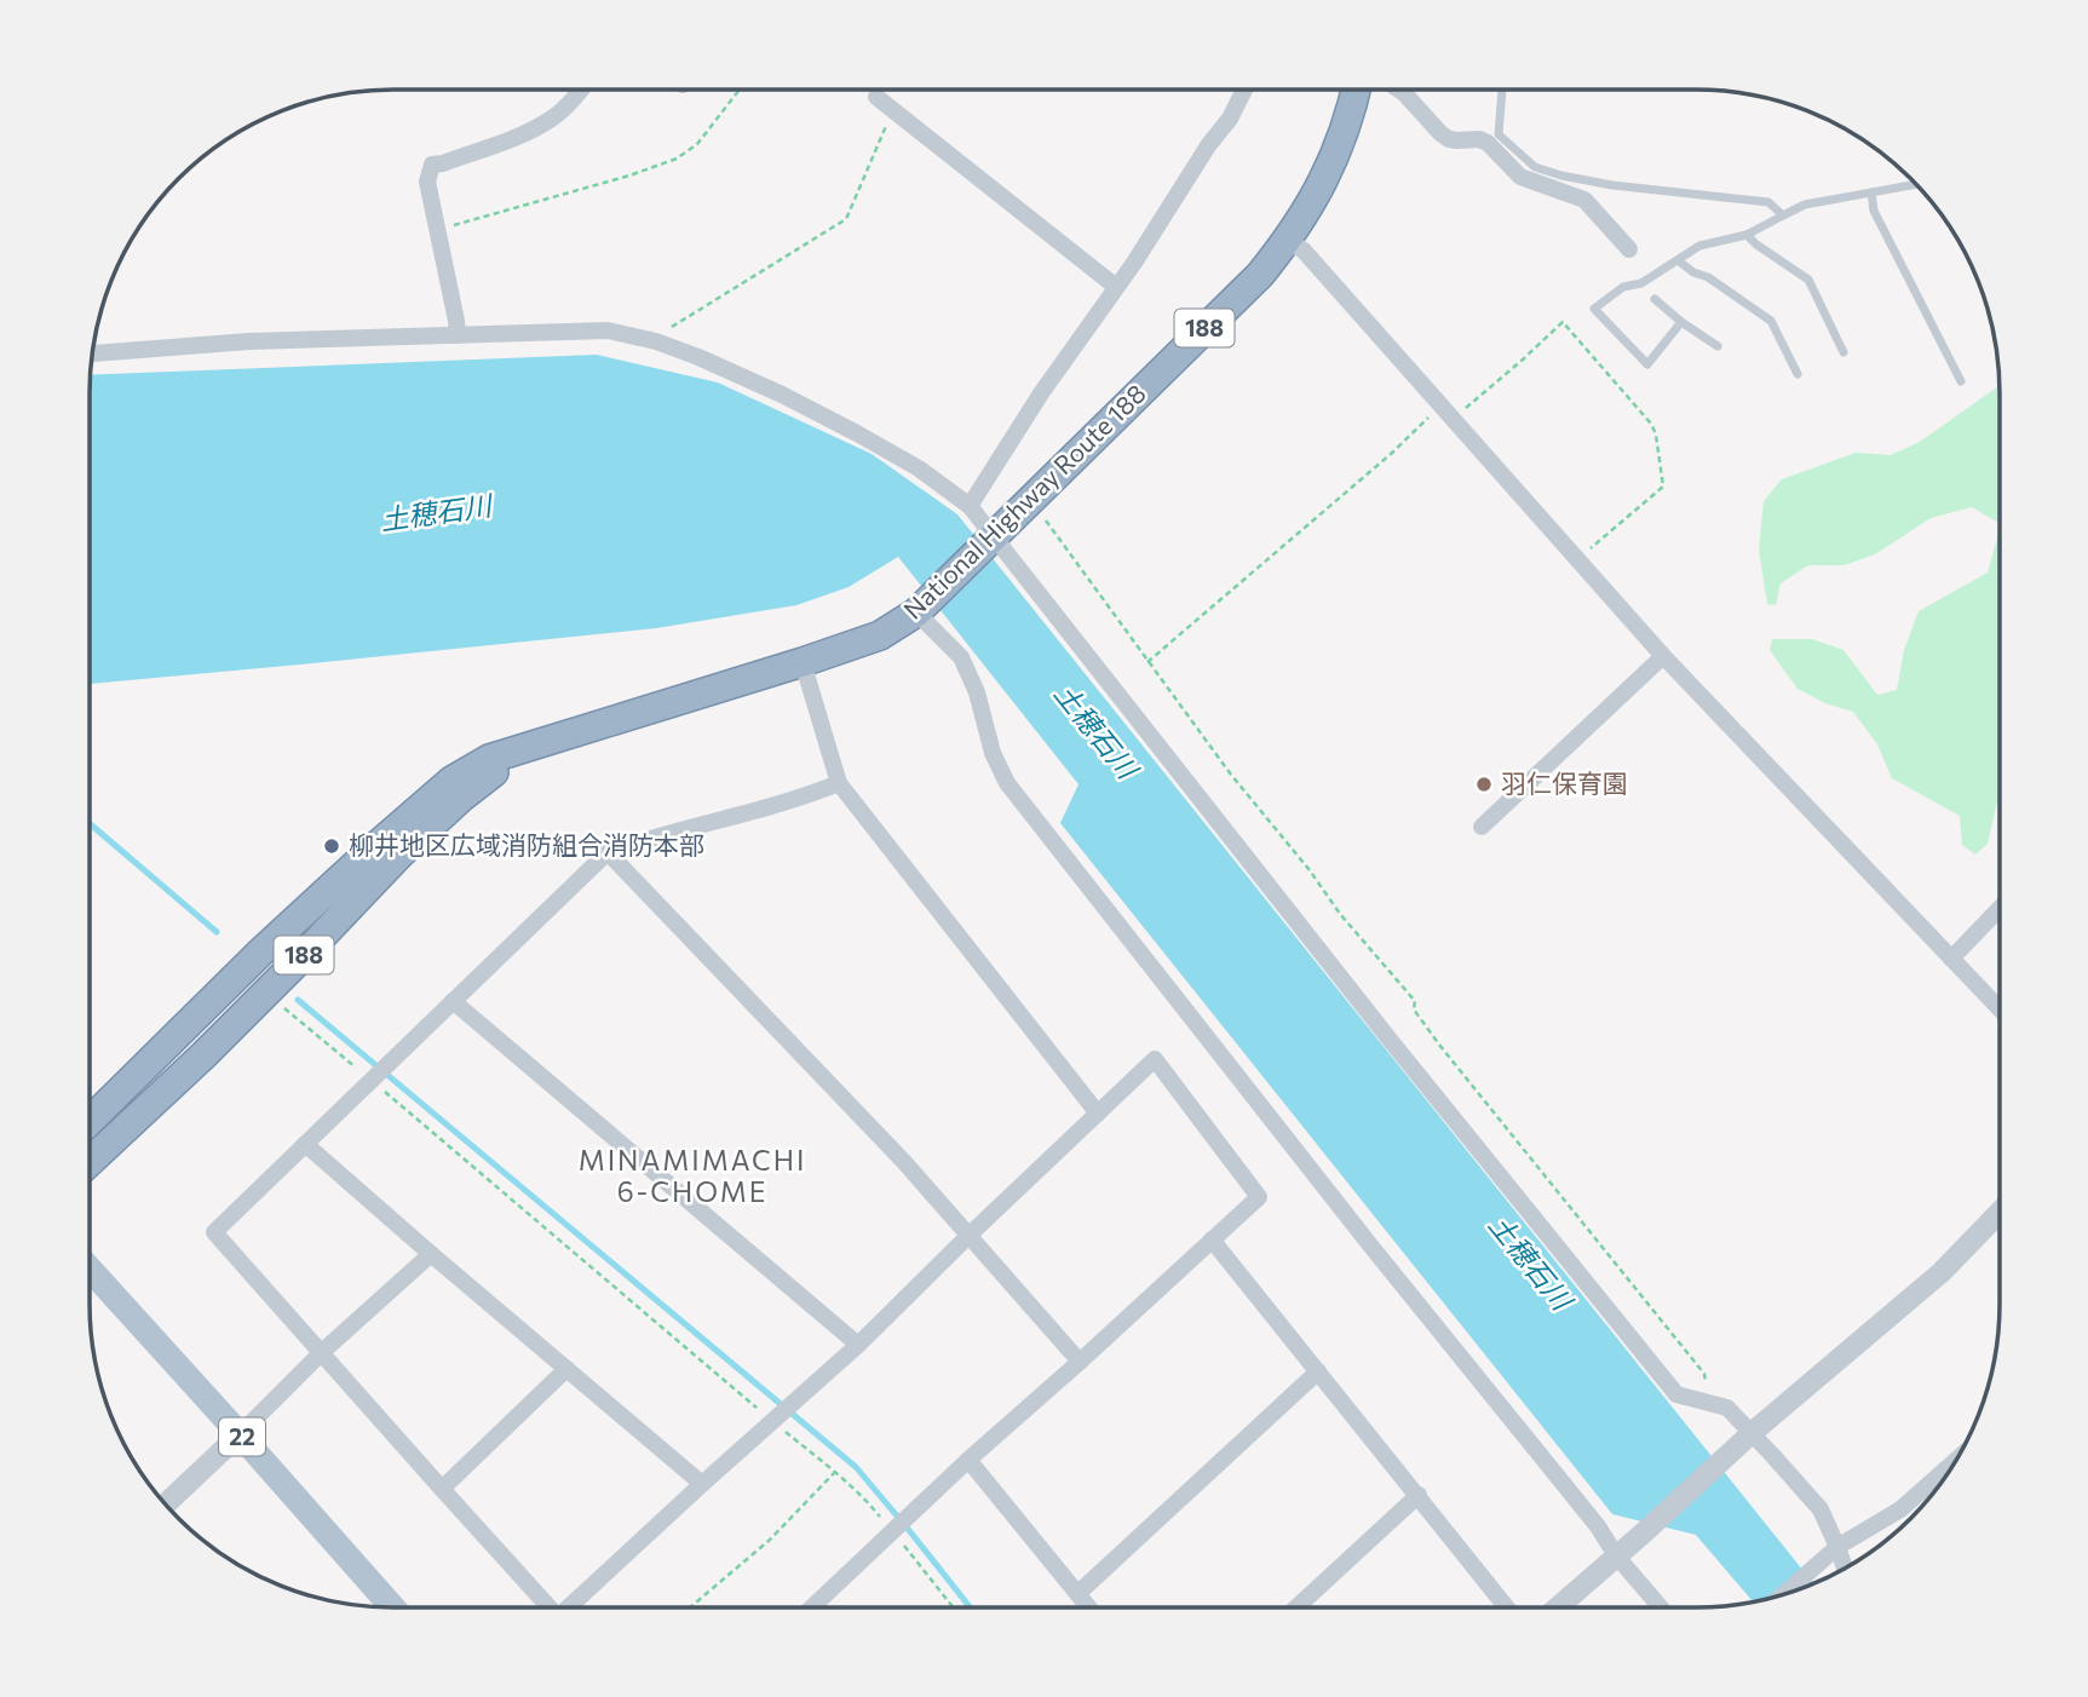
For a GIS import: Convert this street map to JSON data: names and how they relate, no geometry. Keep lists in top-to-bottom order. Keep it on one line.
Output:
{"streets":{"highway":["188","National Highway Route 188"],"main road":["22"]},"districts":["MINAMIMACHI 6-CHOME"],"water":["土穂石川"],"places":["羽仁保育園","柳井地区広域消防組合消防本部"]}
